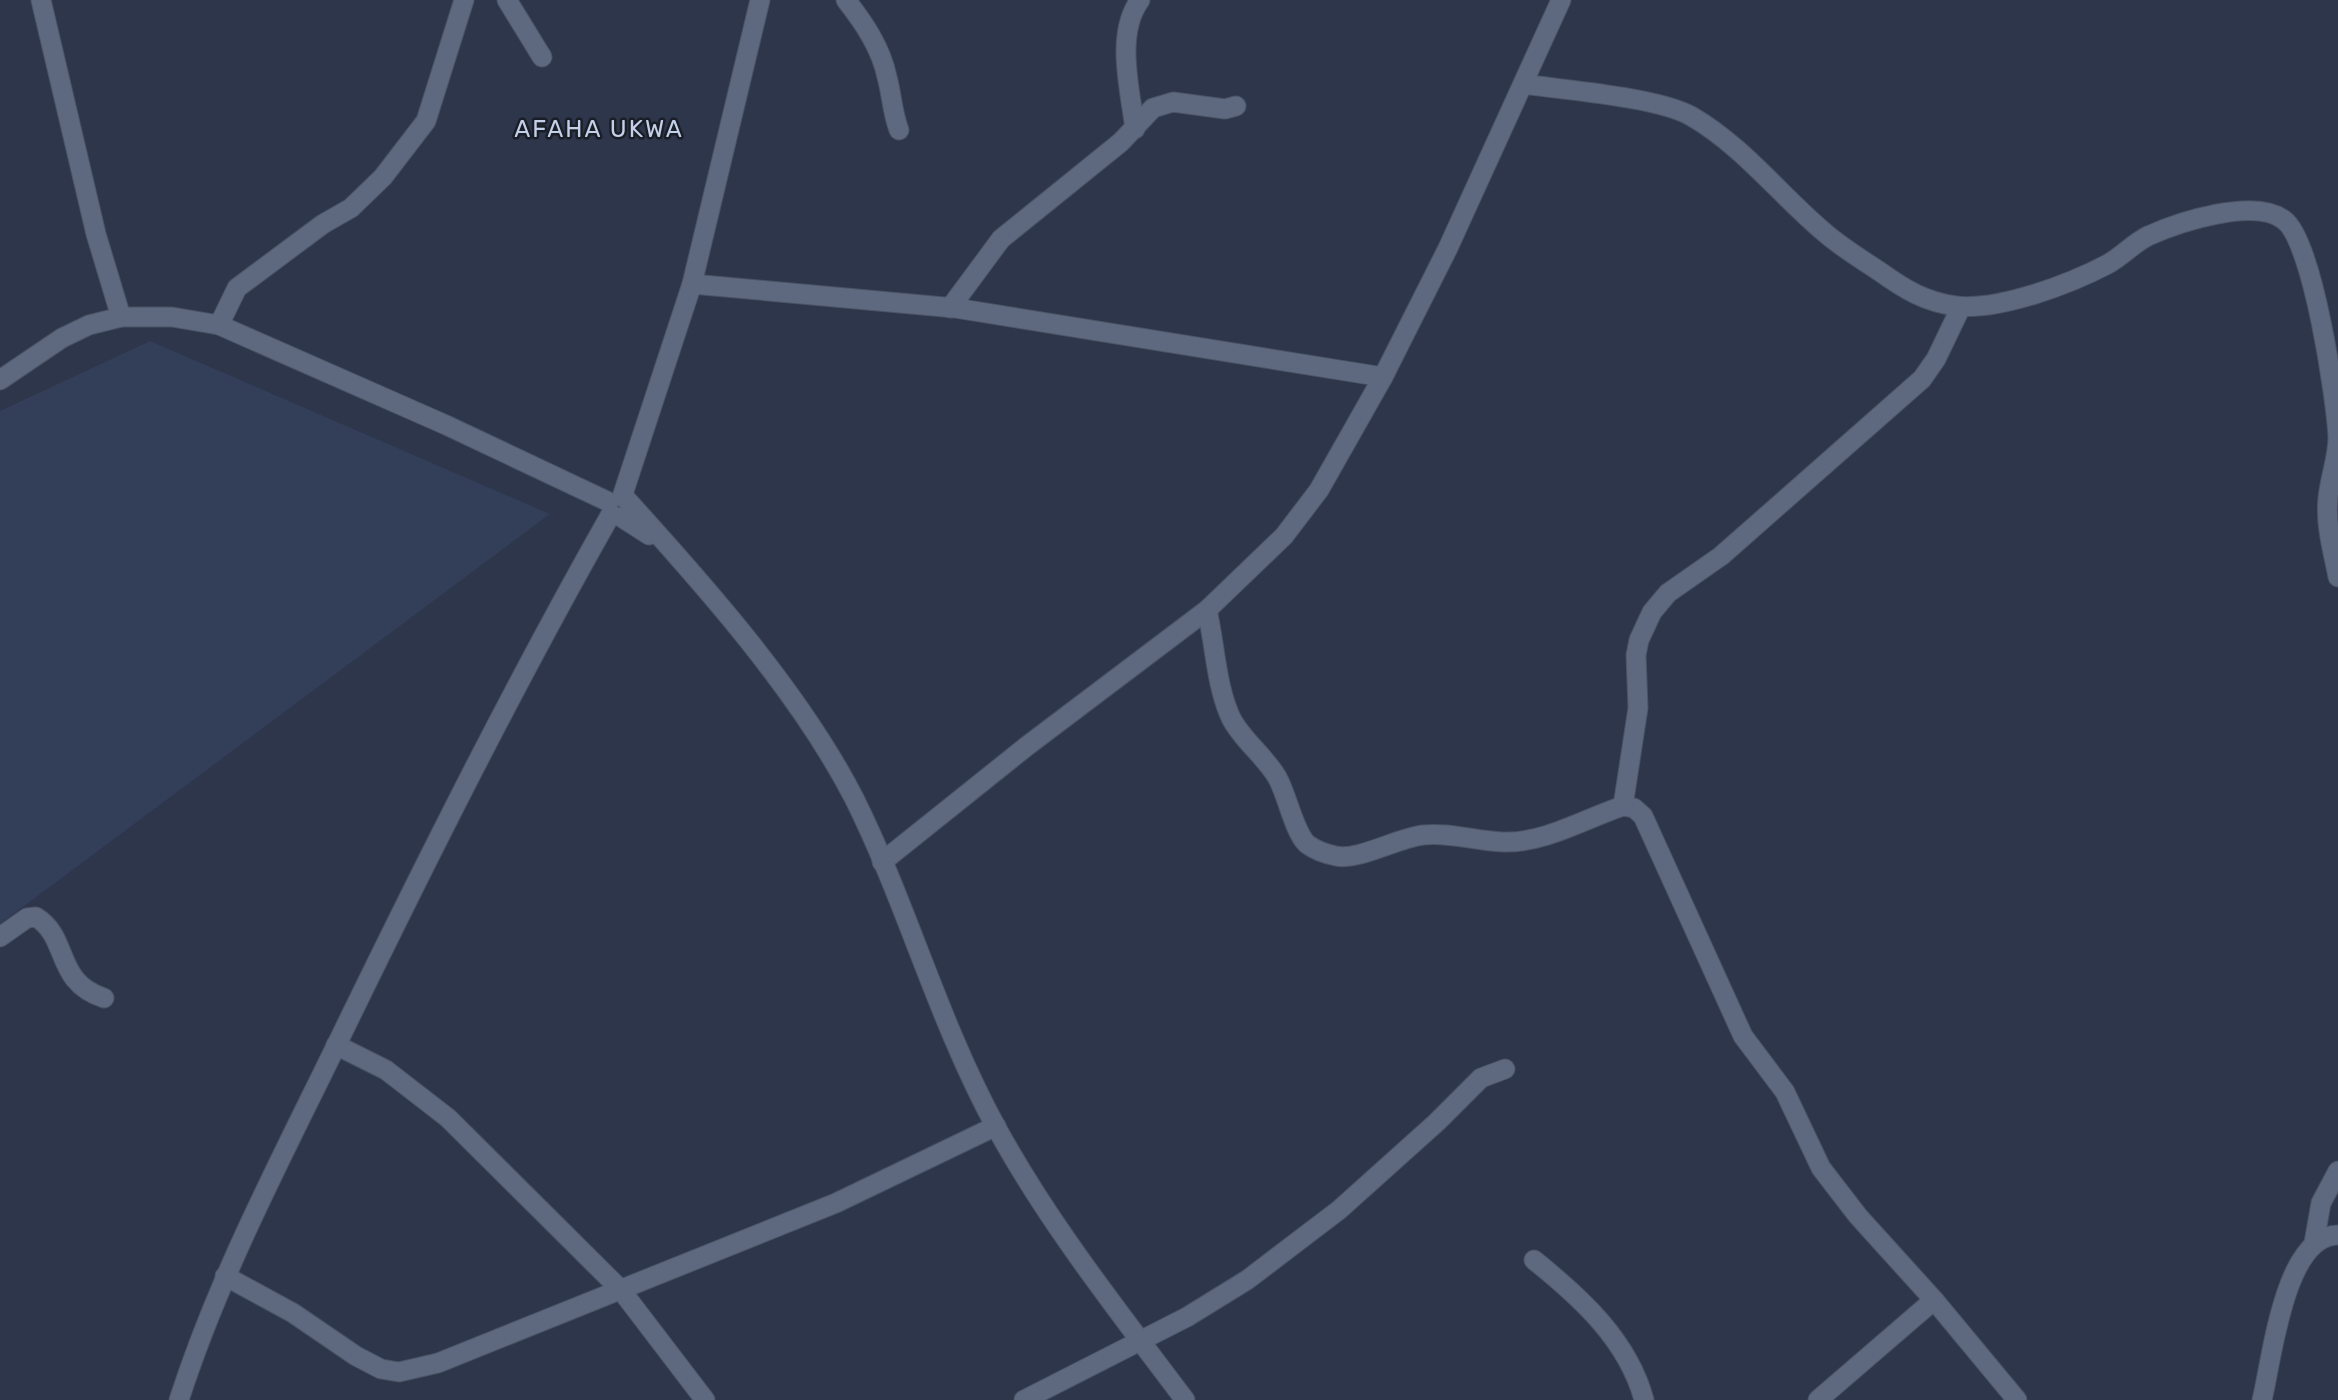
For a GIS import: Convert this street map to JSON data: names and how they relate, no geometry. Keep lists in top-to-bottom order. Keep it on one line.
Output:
{"districts":["AFAHA UKWA"]}
